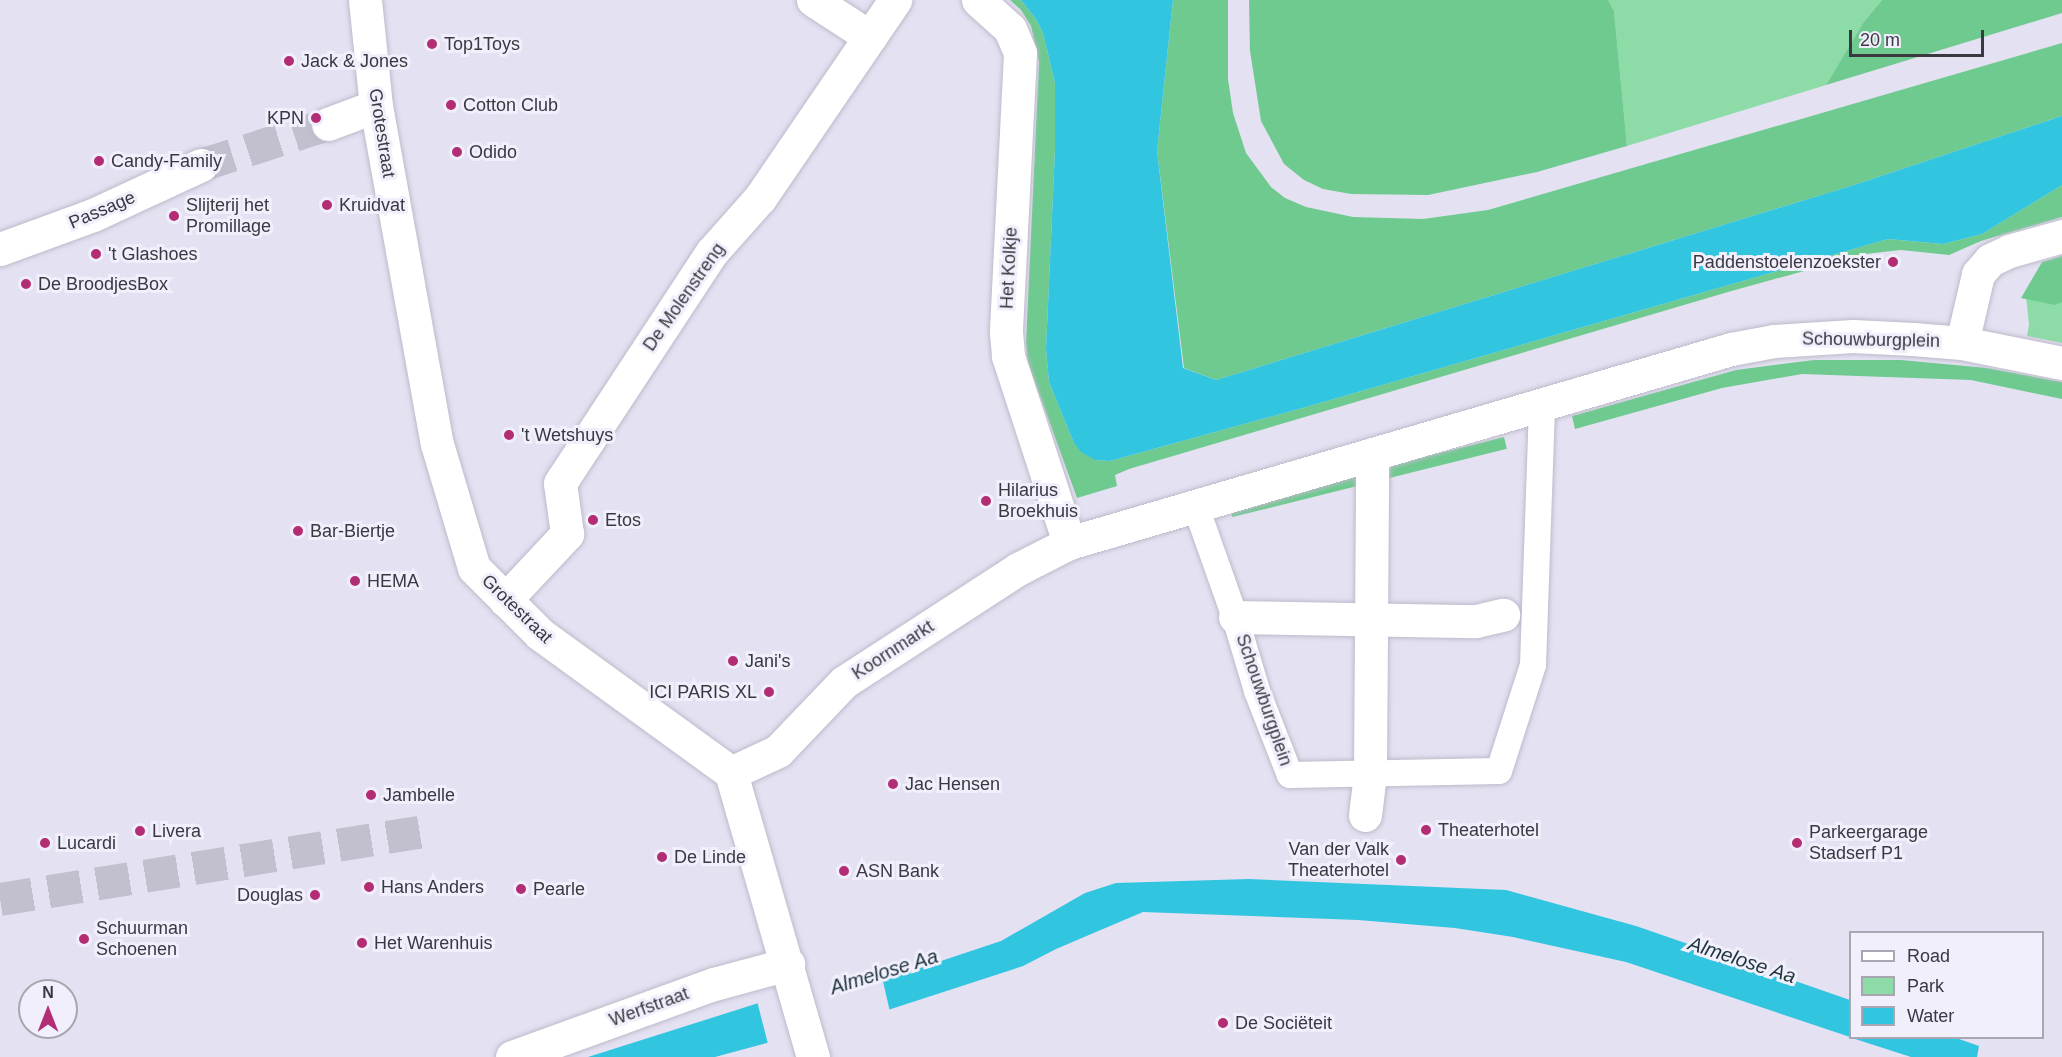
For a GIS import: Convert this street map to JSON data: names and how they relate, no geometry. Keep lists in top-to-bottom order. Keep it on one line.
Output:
{"streets":{"street":["Grotestraat","Passage","Het Kolkje","De Molenstreng","Schouwburgplein","Koornmarkt","Werfstraat"]},"crossings":[["Grotestraat","De Molenstreng"],["Grotestraat","Koornmarkt"],["Het Kolkje","Schouwburgplein"],["Het Kolkje","Koornmarkt"],["Schouwburgplein","Koornmarkt"]],"water":["Almelose Aa"],"places":["Top1Toys","Jack & Jones","Cotton Club","KPN","Odido","Candy-Family","Kruidvat","Slijterij het Promillage","'t Glashoes","Paddenstoelenzoekster","De BroodjesBox","'t Wetshuys","Hilarius Broekhuis","Etos","Bar-Biertje","HEMA","Jani's","ICI PARIS XL","Jac Hensen","Jambelle","Theaterhotel","Livera","Lucardi","Parkeergarage Stadserf P1","De Linde","Van der Valk Theaterhotel","ASN Bank","Hans Anders","Pearle","Douglas","Schuurman Schoenen","Het Warenhuis","De Sociëteit"],"legend":["Road","Park","Water"],"scale_bar":"20 m","north":"top"}
